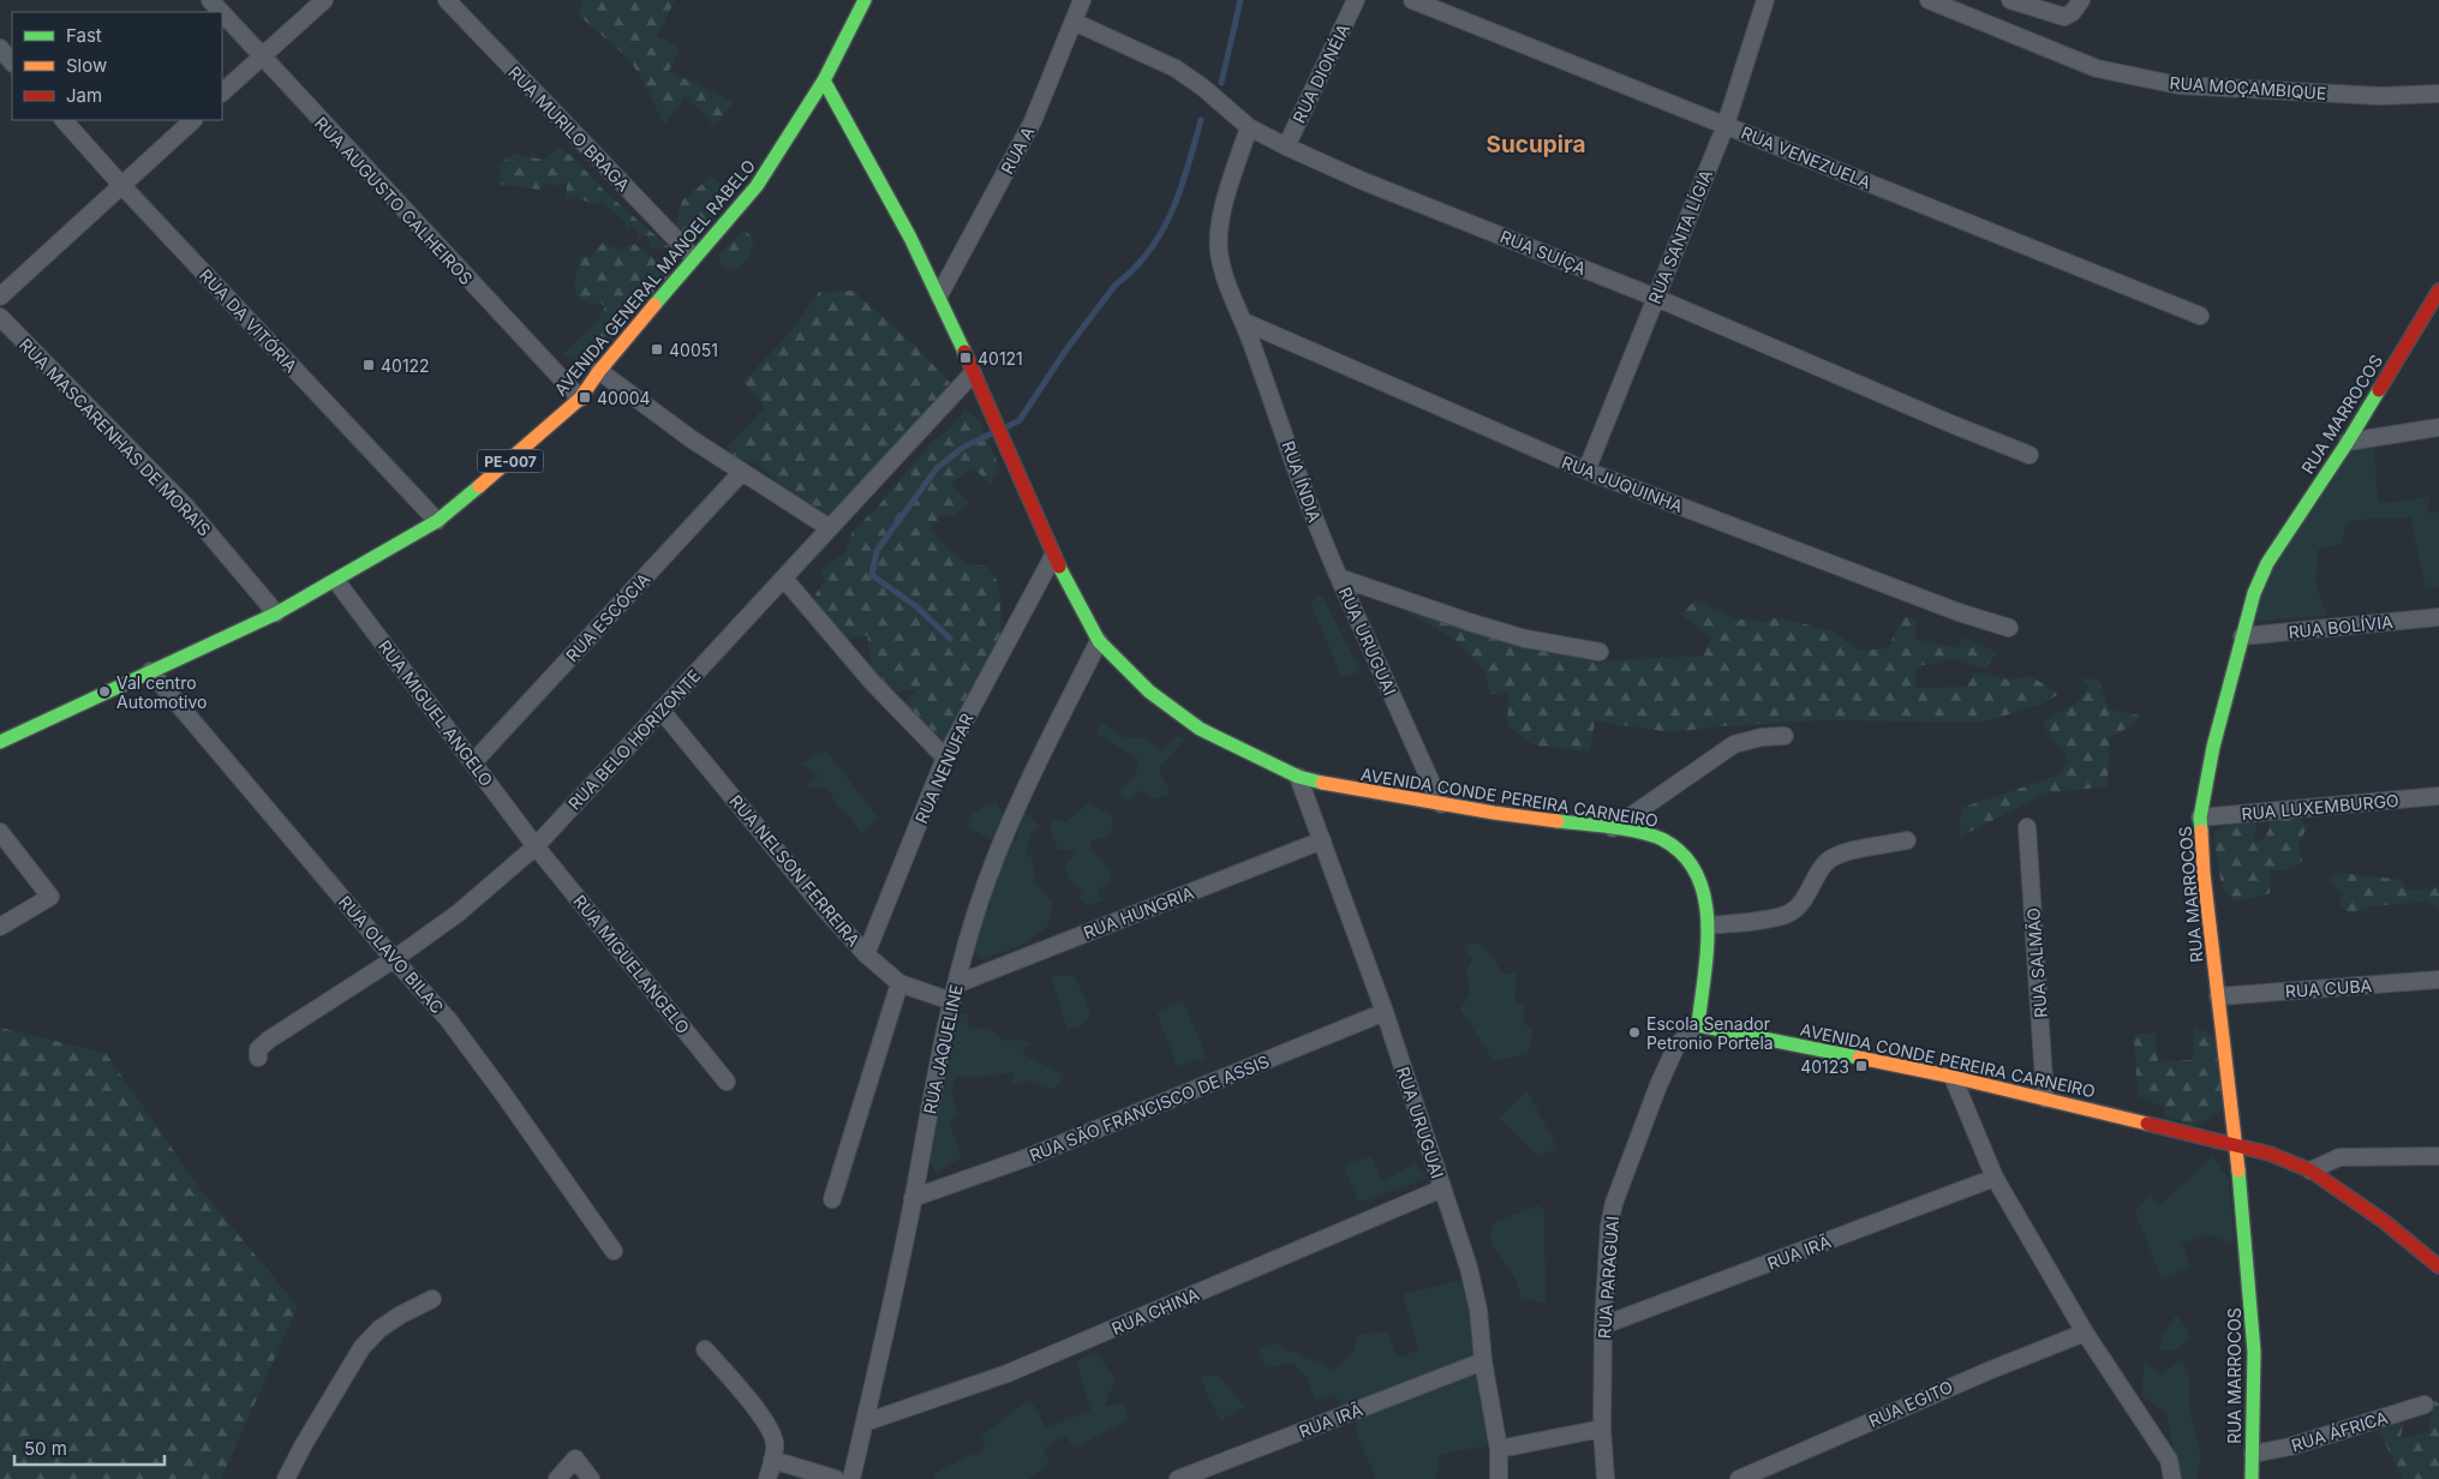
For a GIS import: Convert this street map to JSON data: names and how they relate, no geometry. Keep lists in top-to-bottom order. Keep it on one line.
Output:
{"streets":{"main road":["AVENIDA GENERAL MANOEL RABELO","RUA MARROCOS","PE-007","AVENIDA CONDE PEREIRA CARNEIRO"],"street":["RUA DIONÉIA","RUA MOÇAMBIQUE","RUA MURILO BRAGA","RUA A","RUA VENEZUELA","RUA AUGUSTO CALHEIROS","RUA SANTA LÍGIA","RUA SUÍÇA","RUA DA VITÓRIA","RUA MASCARENHAS DE MORAIS","RUA ÍNDIA","RUA JUQUINHA","RUA ESCÓCIA","RUA BOLÍVIA","RUA URUGUAI","RUA MIGUEL ANGELO","RUA BELO HORIZONTE","RUA NENUFAR","RUA LUXEMBURGO","RUA NELSON FERREIRA","RUA HUNGRIA","RUA OLAVO BILAC","RUA SALMÃO","RUA MIGUELANGELO","RUA CUBA","RUA JAQUELINE","RUA SÃO FRANCISCO DE ASSIS","RUA IRÃ","RUA PARAGUAI","RUA CHINA","RUA EGITO","RUA ÁFRICA"]},"crossings":[["RUA DIONÉIA","RUA SUÍÇA"],["RUA MURILO BRAGA","AVENIDA GENERAL MANOEL RABELO"],["RUA A","RUA SUÍÇA"],["RUA A","AVENIDA CONDE PEREIRA CARNEIRO"],["RUA VENEZUELA","RUA SANTA LÍGIA"],["RUA AUGUSTO CALHEIROS","AVENIDA GENERAL MANOEL RABELO"],["RUA SANTA LÍGIA","RUA SUÍÇA"],["RUA SANTA LÍGIA","RUA JUQUINHA"],["RUA SUÍÇA","RUA ÍNDIA"],["AVENIDA GENERAL MANOEL RABELO","RUA DA VITÓRIA"],["AVENIDA GENERAL MANOEL RABELO","RUA MASCARENHAS DE MORAIS"],["AVENIDA GENERAL MANOEL RABELO","RUA MIGUEL ANGELO"],["AVENIDA GENERAL MANOEL RABELO","AVENIDA CONDE PEREIRA CARNEIRO"],["AVENIDA GENERAL MANOEL RABELO","RUA OLAVO BILAC"],["RUA MARROCOS","RUA BOLÍVIA"],["RUA MARROCOS","AVENIDA CONDE PEREIRA CARNEIRO"],["RUA MARROCOS","RUA LUXEMBURGO"],["RUA MARROCOS","RUA CUBA"],["RUA MARROCOS","RUA ÁFRICA"],["RUA ÍNDIA","RUA JUQUINHA"],["RUA ÍNDIA","RUA URUGUAI"],["RUA ESCÓCIA","RUA MIGUEL ANGELO"],["RUA URUGUAI","AVENIDA CONDE PEREIRA CARNEIRO"],["RUA URUGUAI","RUA HUNGRIA"],["RUA URUGUAI","RUA SÃO FRANCISCO DE ASSIS"],["RUA URUGUAI","RUA IRÃ"],["RUA URUGUAI","RUA CHINA"],["RUA MIGUEL ANGELO","RUA BELO HORIZONTE"],["RUA MIGUEL ANGELO","RUA MIGUELANGELO"],["RUA BELO HORIZONTE","AVENIDA CONDE PEREIRA CARNEIRO"],["RUA BELO HORIZONTE","RUA NELSON FERREIRA"],["RUA BELO HORIZONTE","RUA OLAVO BILAC"],["RUA BELO HORIZONTE","RUA MIGUELANGELO"],["RUA NENUFAR","AVENIDA CONDE PEREIRA CARNEIRO"],["RUA NENUFAR","RUA NELSON FERREIRA"],["AVENIDA CONDE PEREIRA CARNEIRO","RUA SALMÃO"],["AVENIDA CONDE PEREIRA CARNEIRO","RUA JAQUELINE"],["AVENIDA CONDE PEREIRA CARNEIRO","RUA PARAGUAI"],["RUA NELSON FERREIRA","RUA HUNGRIA"],["RUA NELSON FERREIRA","RUA JAQUELINE"],["RUA HUNGRIA","RUA JAQUELINE"],["RUA JAQUELINE","RUA SÃO FRANCISCO DE ASSIS"],["RUA JAQUELINE","RUA CHINA"],["RUA IRÃ","RUA PARAGUAI"]],"districts":["Sucupira"],"places":{"transit":["40051","40121","40122","40004","40123"],"other":["Val centro Automotivo","Escola Senador Petronio Portela"]},"legend":["Fast","Slow","Jam"],"scale_bar":"50 m"}
